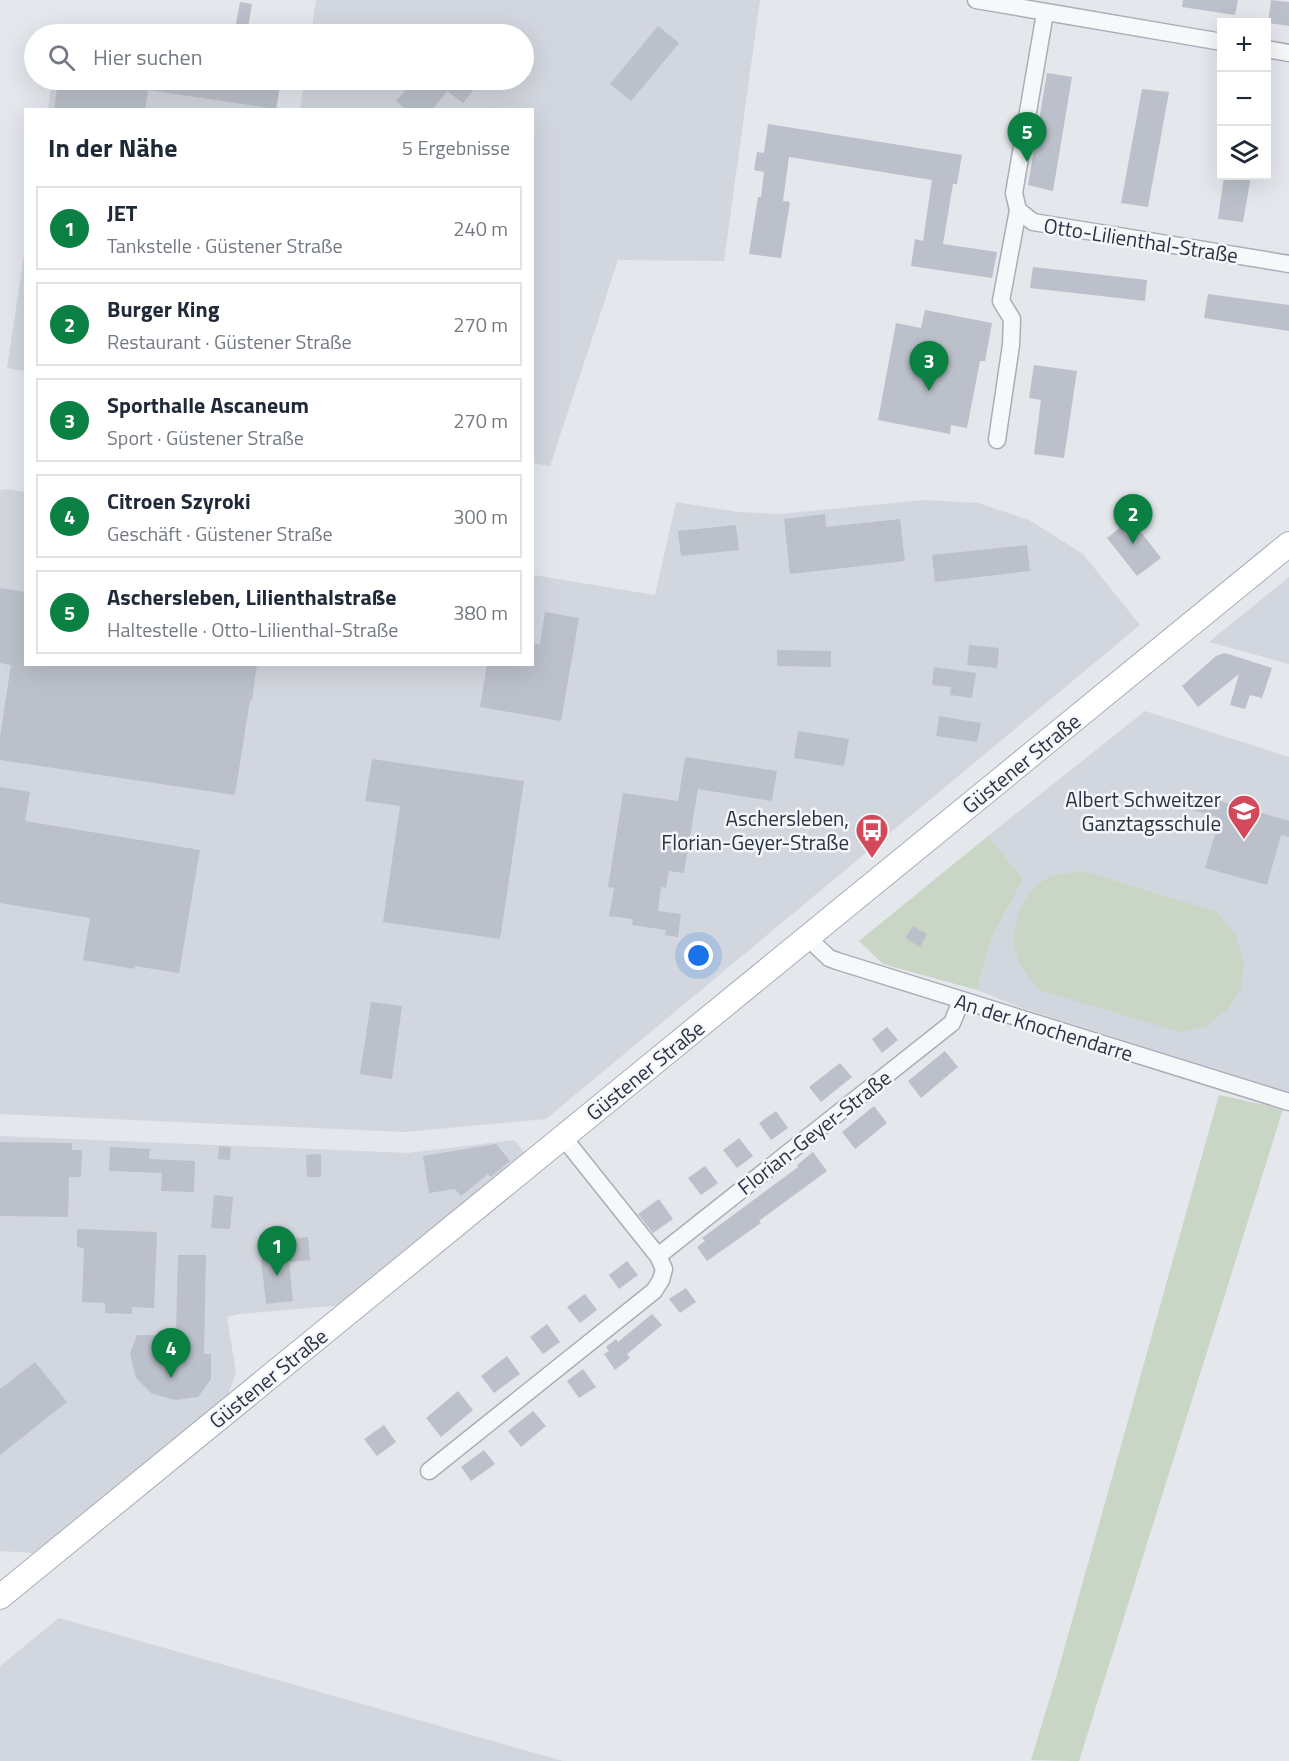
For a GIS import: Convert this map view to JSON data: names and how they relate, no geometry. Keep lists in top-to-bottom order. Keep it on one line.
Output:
{"streets":{"main road":["Güstener Straße"],"street":["Otto-Lilienthal-Straße","An der Knochendarre","Florian-Geyer-Straße"]},"crossings":[["Güstener Straße","An der Knochendarre"],["An der Knochendarre","Florian-Geyer-Straße"]],"places":{"school or university":["Albert Schweitzer Ganztagsschule"],"bus stop":["Aschersleben, Florian-Geyer-Straße"]},"page":{"map_buttons":["+","−"],"search":"Hier suchen","heading":["In der Nähe","5 Ergebnisse"],"pins":["5","3","2","1","4"],"list":[{"mark":"1","name":"JET","note":"Tankstelle · Güstener Straße","value":"240 m"},{"mark":"2","name":"Burger King","note":"Restaurant · Güstener Straße","value":"270 m"},{"mark":"3","name":"Sporthalle Ascaneum","note":"Sport · Güstener Straße","value":"270 m"},{"mark":"4","name":"Citroen Szyroki","note":"Geschäft · Güstener Straße","value":"300 m"},{"mark":"5","name":"Aschersleben, Lilienthalstraße","note":"Haltestelle · Otto-Lilienthal-Straße","value":"380 m"}]}}
